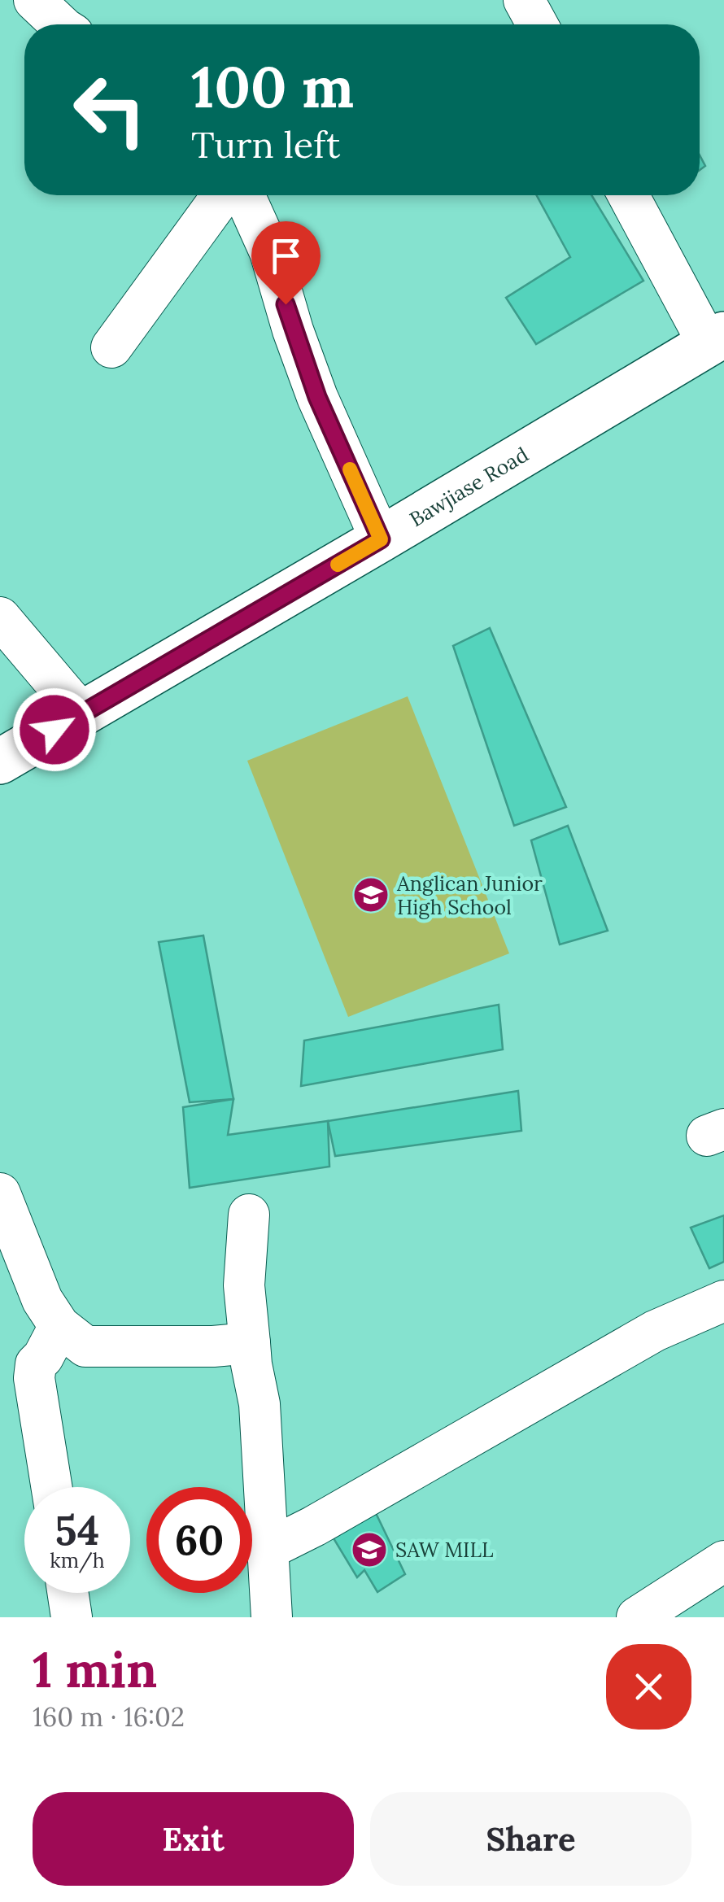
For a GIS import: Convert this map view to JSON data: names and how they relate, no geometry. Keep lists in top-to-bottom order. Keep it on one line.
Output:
{"streets":{"main road":["Bawjiase Road"]},"places":{"school or university":["Anglican Junior High School","SAW MILL"]},"page":{"turn":["100 m","Turn left"],"speed":"54 km/h","limit":"60","heading":["1 min","160 m · 16:02"],"buttons":["Exit","Share"]}}
